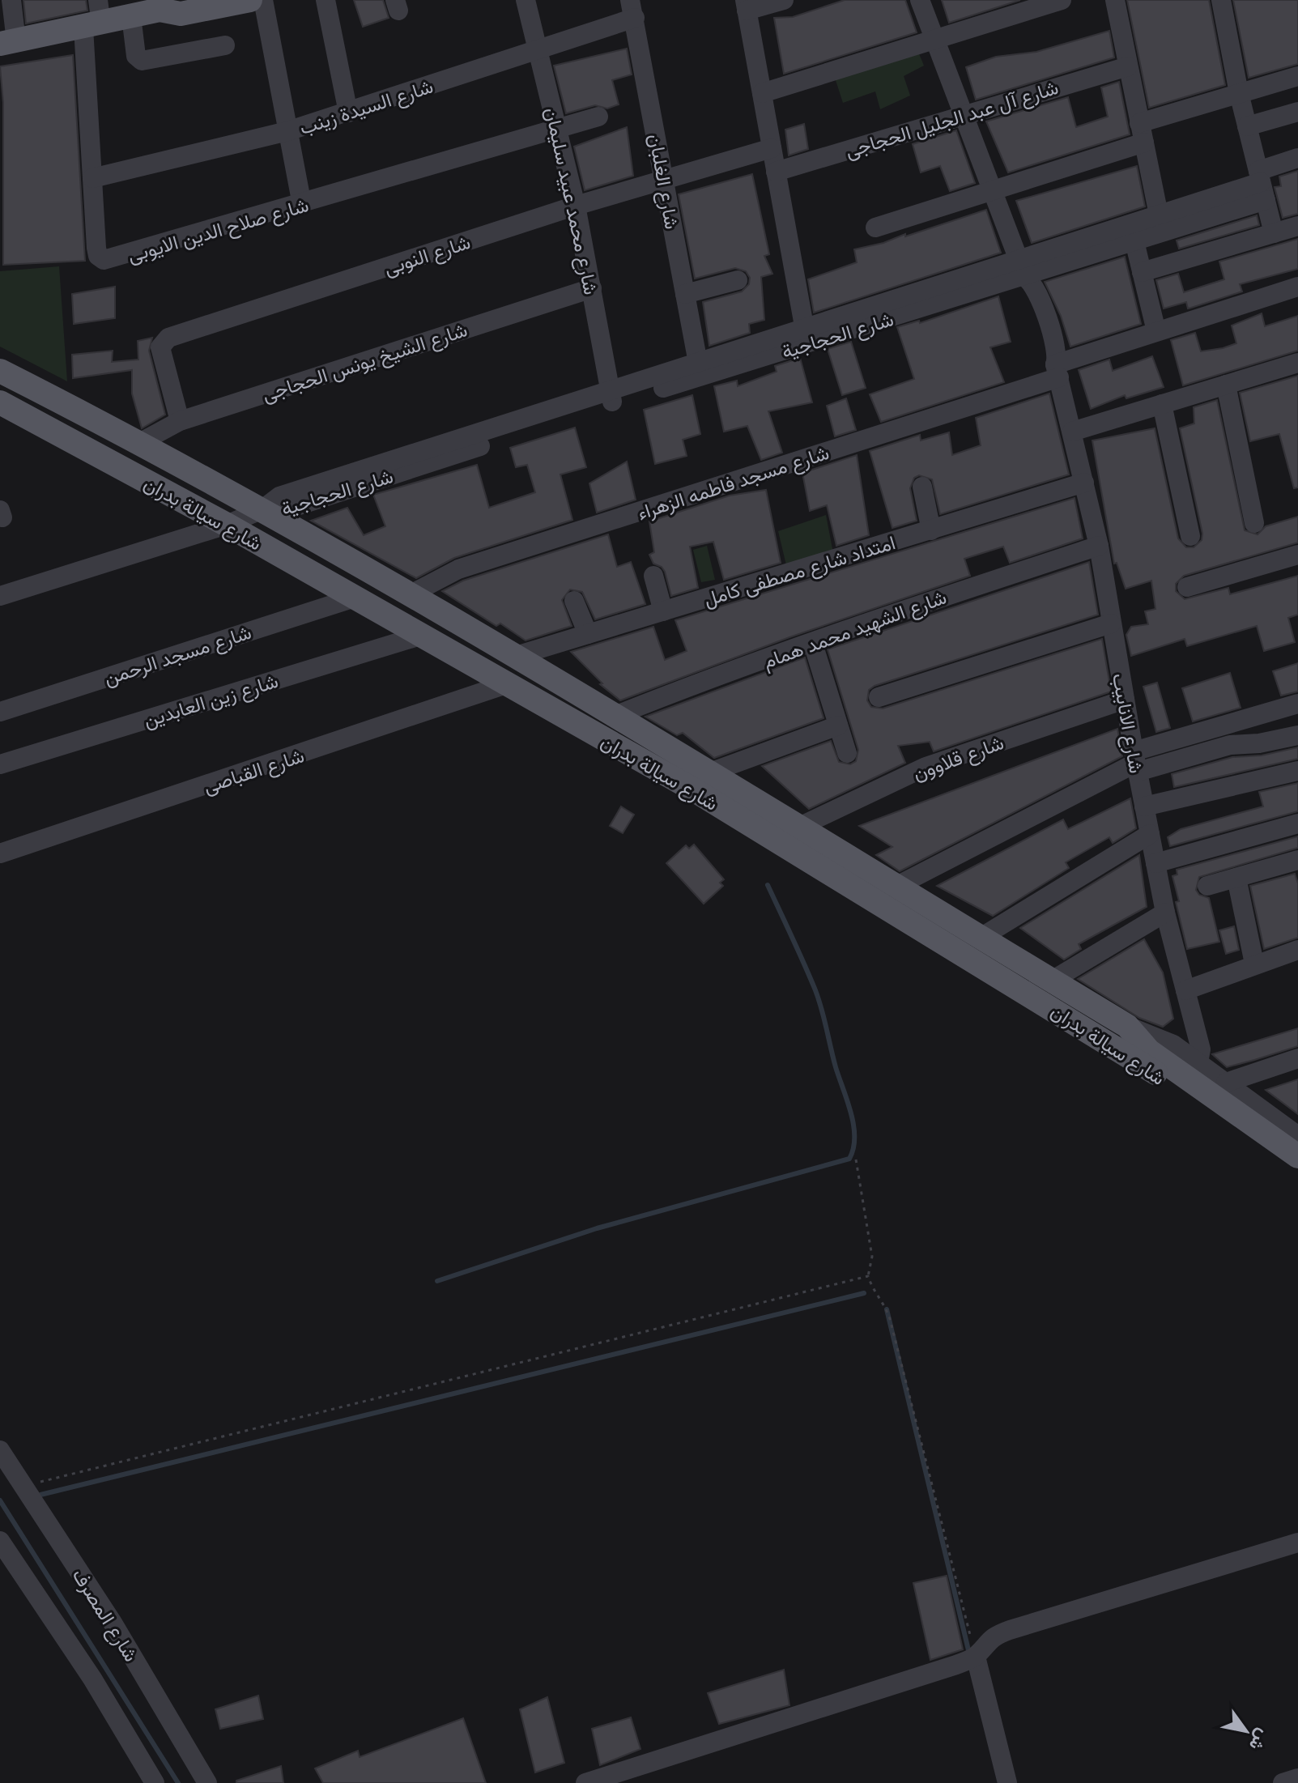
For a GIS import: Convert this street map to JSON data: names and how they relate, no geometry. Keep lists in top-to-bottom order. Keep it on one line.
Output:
{"streets":{"main road":["شارع سيالة بدران"],"street":["شارع السيدة زينب","شارع آل عبد الجليل الحجاجى","شارع الغلبان","شارع محمد عبيد سليمان","شارع صلاح الدين الايوبى","شارع النوبى","شارع الحجاجية","شارع الشيخ يونس الحجاجى","شارع مسجد فاطمه الزهراء","امتداد شارع مصطفى كامل","شارع الشهيد محمد همام","شارع مسجد الرحمن","شارع زين العابدين","شارع الانابيب","شارع قلاوون","شارع القباصى","شارع المصرف"]},"crossings":[["شارع السيدة زينب","شارع الغلبان"],["شارع السيدة زينب","شارع محمد عبيد سليمان"],["شارع السيدة زينب","شارع صلاح الدين الايوبى"],["شارع آل عبد الجليل الحجاجى","شارع الانابيب"],["شارع الغلبان","شارع النوبى"],["شارع الغلبان","شارع الحجاجية"],["شارع محمد عبيد سليمان","شارع صلاح الدين الايوبى"],["شارع محمد عبيد سليمان","شارع النوبى"],["شارع محمد عبيد سليمان","شارع الحجاجية"],["شارع محمد عبيد سليمان","شارع الشيخ يونس الحجاجى"],["شارع النوبى","شارع الشيخ يونس الحجاجى"],["شارع الحجاجية","شارع سيالة بدران"],["شارع الحجاجية","شارع الانابيب"],["شارع الشيخ يونس الحجاجى","شارع سيالة بدران"],["شارع مسجد فاطمه الزهراء","شارع سيالة بدران"],["شارع مسجد فاطمه الزهراء","شارع الانابيب"],["شارع سيالة بدران","امتداد شارع مصطفى كامل"],["شارع سيالة بدران","شارع الشهيد محمد همام"],["شارع سيالة بدران","شارع مسجد الرحمن"],["شارع سيالة بدران","شارع زين العابدين"],["شارع سيالة بدران","شارع الانابيب"],["شارع سيالة بدران","شارع قلاوون"],["شارع سيالة بدران","شارع القباصى"],["امتداد شارع مصطفى كامل","شارع الانابيب"],["شارع الشهيد محمد همام","شارع الانابيب"],["شارع الانابيب","شارع قلاوون"]],"north":"bottom right"}
